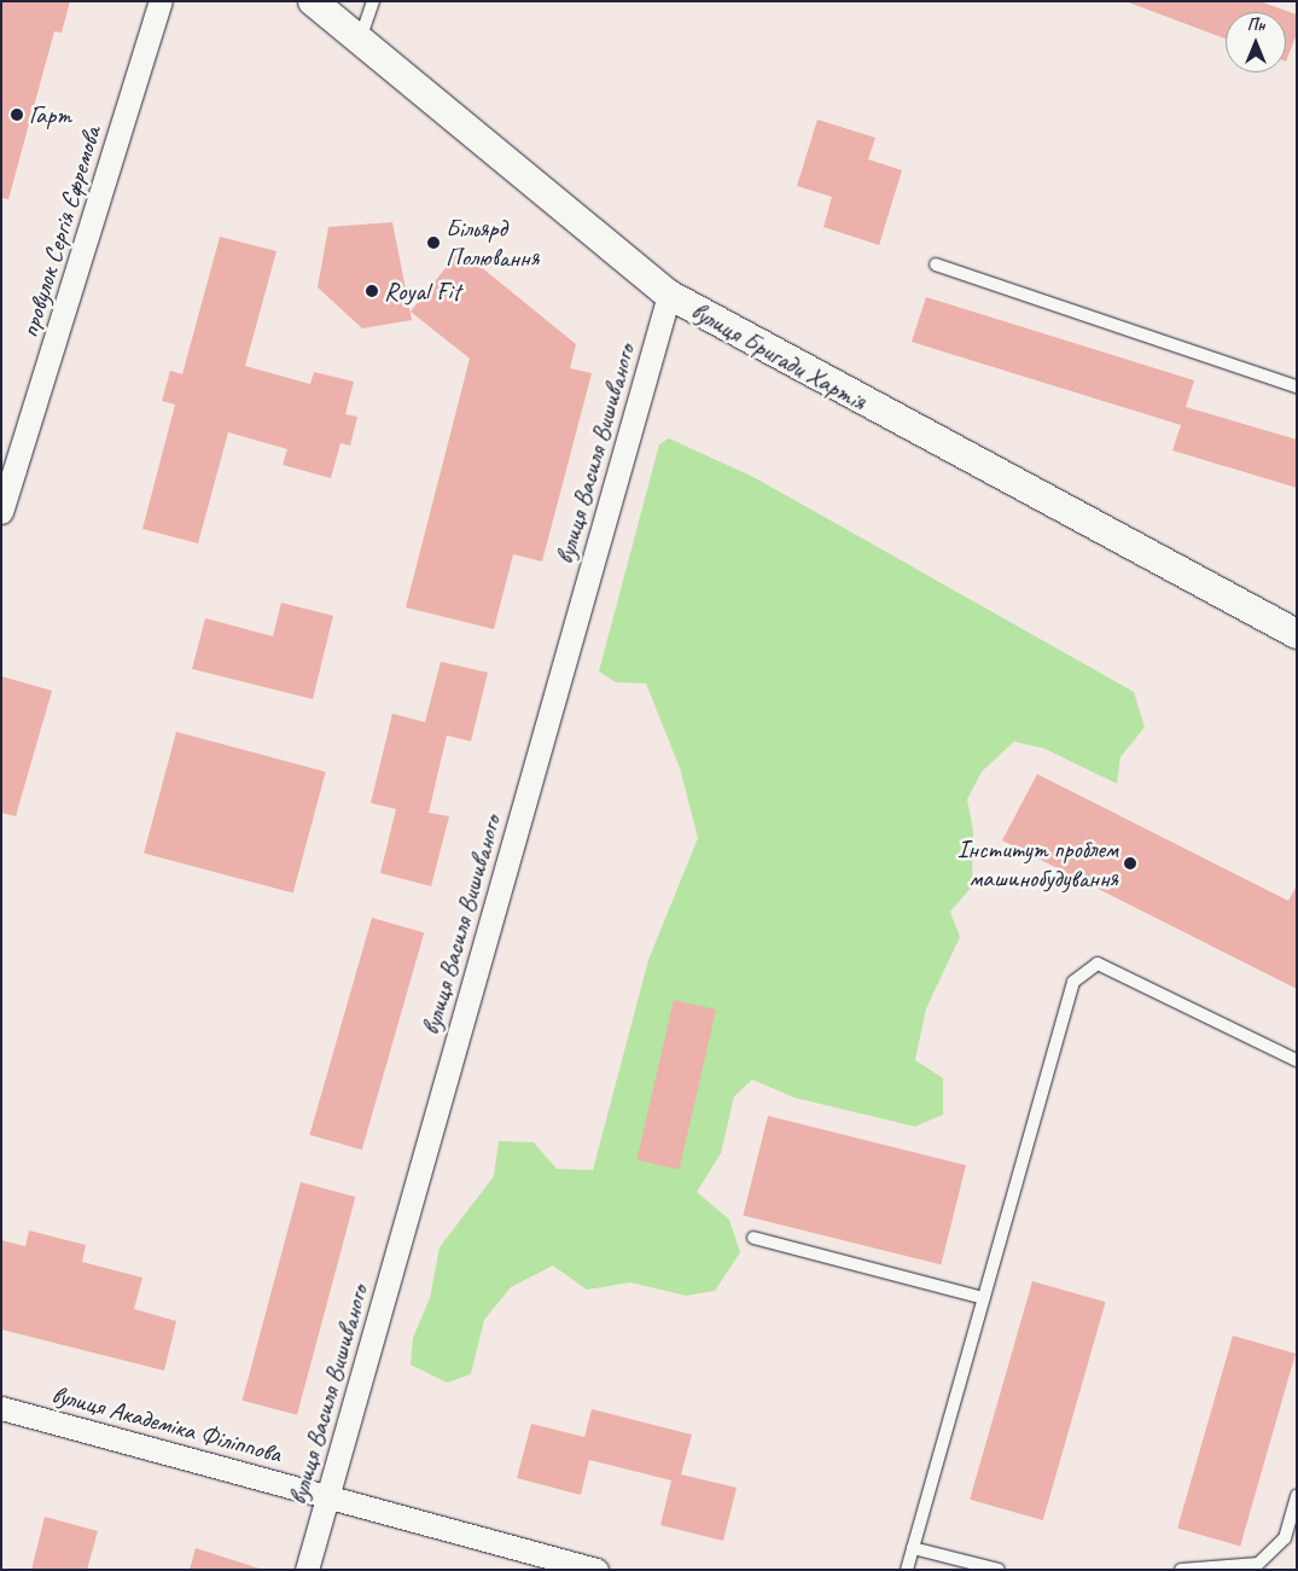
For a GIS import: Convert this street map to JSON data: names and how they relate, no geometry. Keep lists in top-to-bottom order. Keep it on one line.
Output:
{"streets":{"street":["провулок Сергія Єфремова","вулиця Бригади Хартія","вулиця Василя Вишиваного","вулиця Академіка Філіппова"]},"crossings":[["вулиця Бригади Хартія","вулиця Василя Вишиваного"],["вулиця Василя Вишиваного","вулиця Академіка Філіппова"]],"places":["Гарт","Більярд Полювання","Royal Fit","Інститут проблем машинобудування"],"north":"top"}
